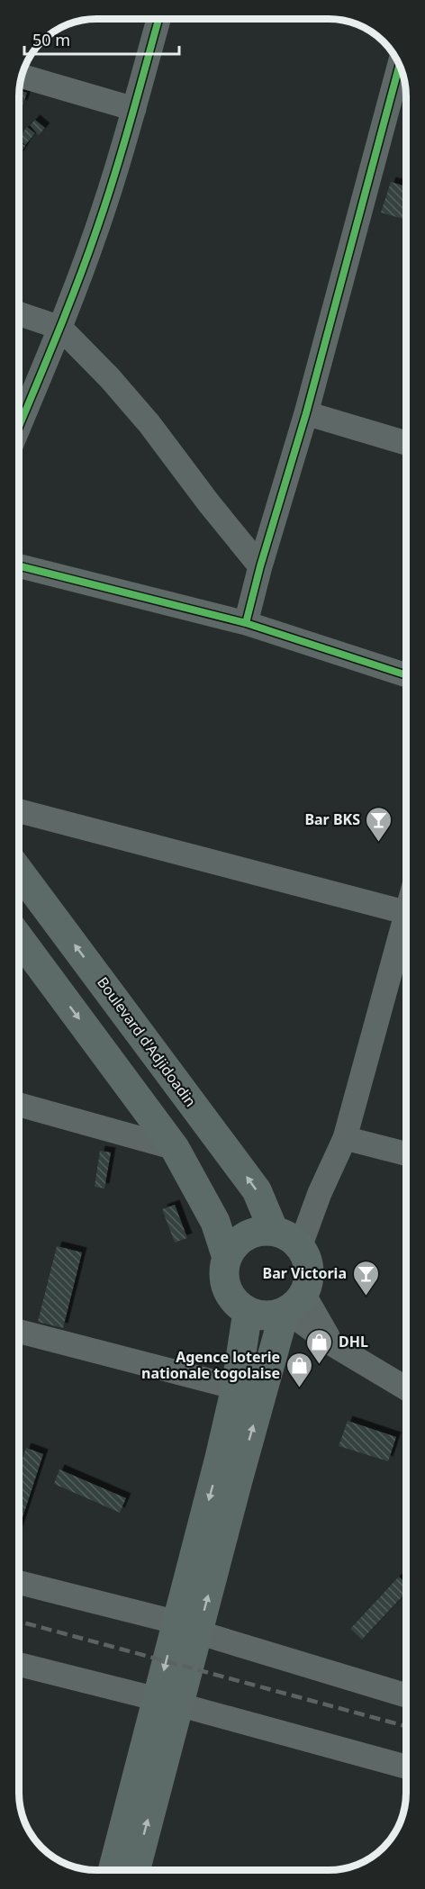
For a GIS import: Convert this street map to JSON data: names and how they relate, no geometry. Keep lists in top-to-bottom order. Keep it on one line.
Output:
{"streets":{"main road":["Boulevard d'Adjidoadin"]},"places":{"bar":["Bar BKS","Bar Victoria"],"shop":["DHL","Agence loterie nationale togolaise"]},"scale_bar":"50 m"}
